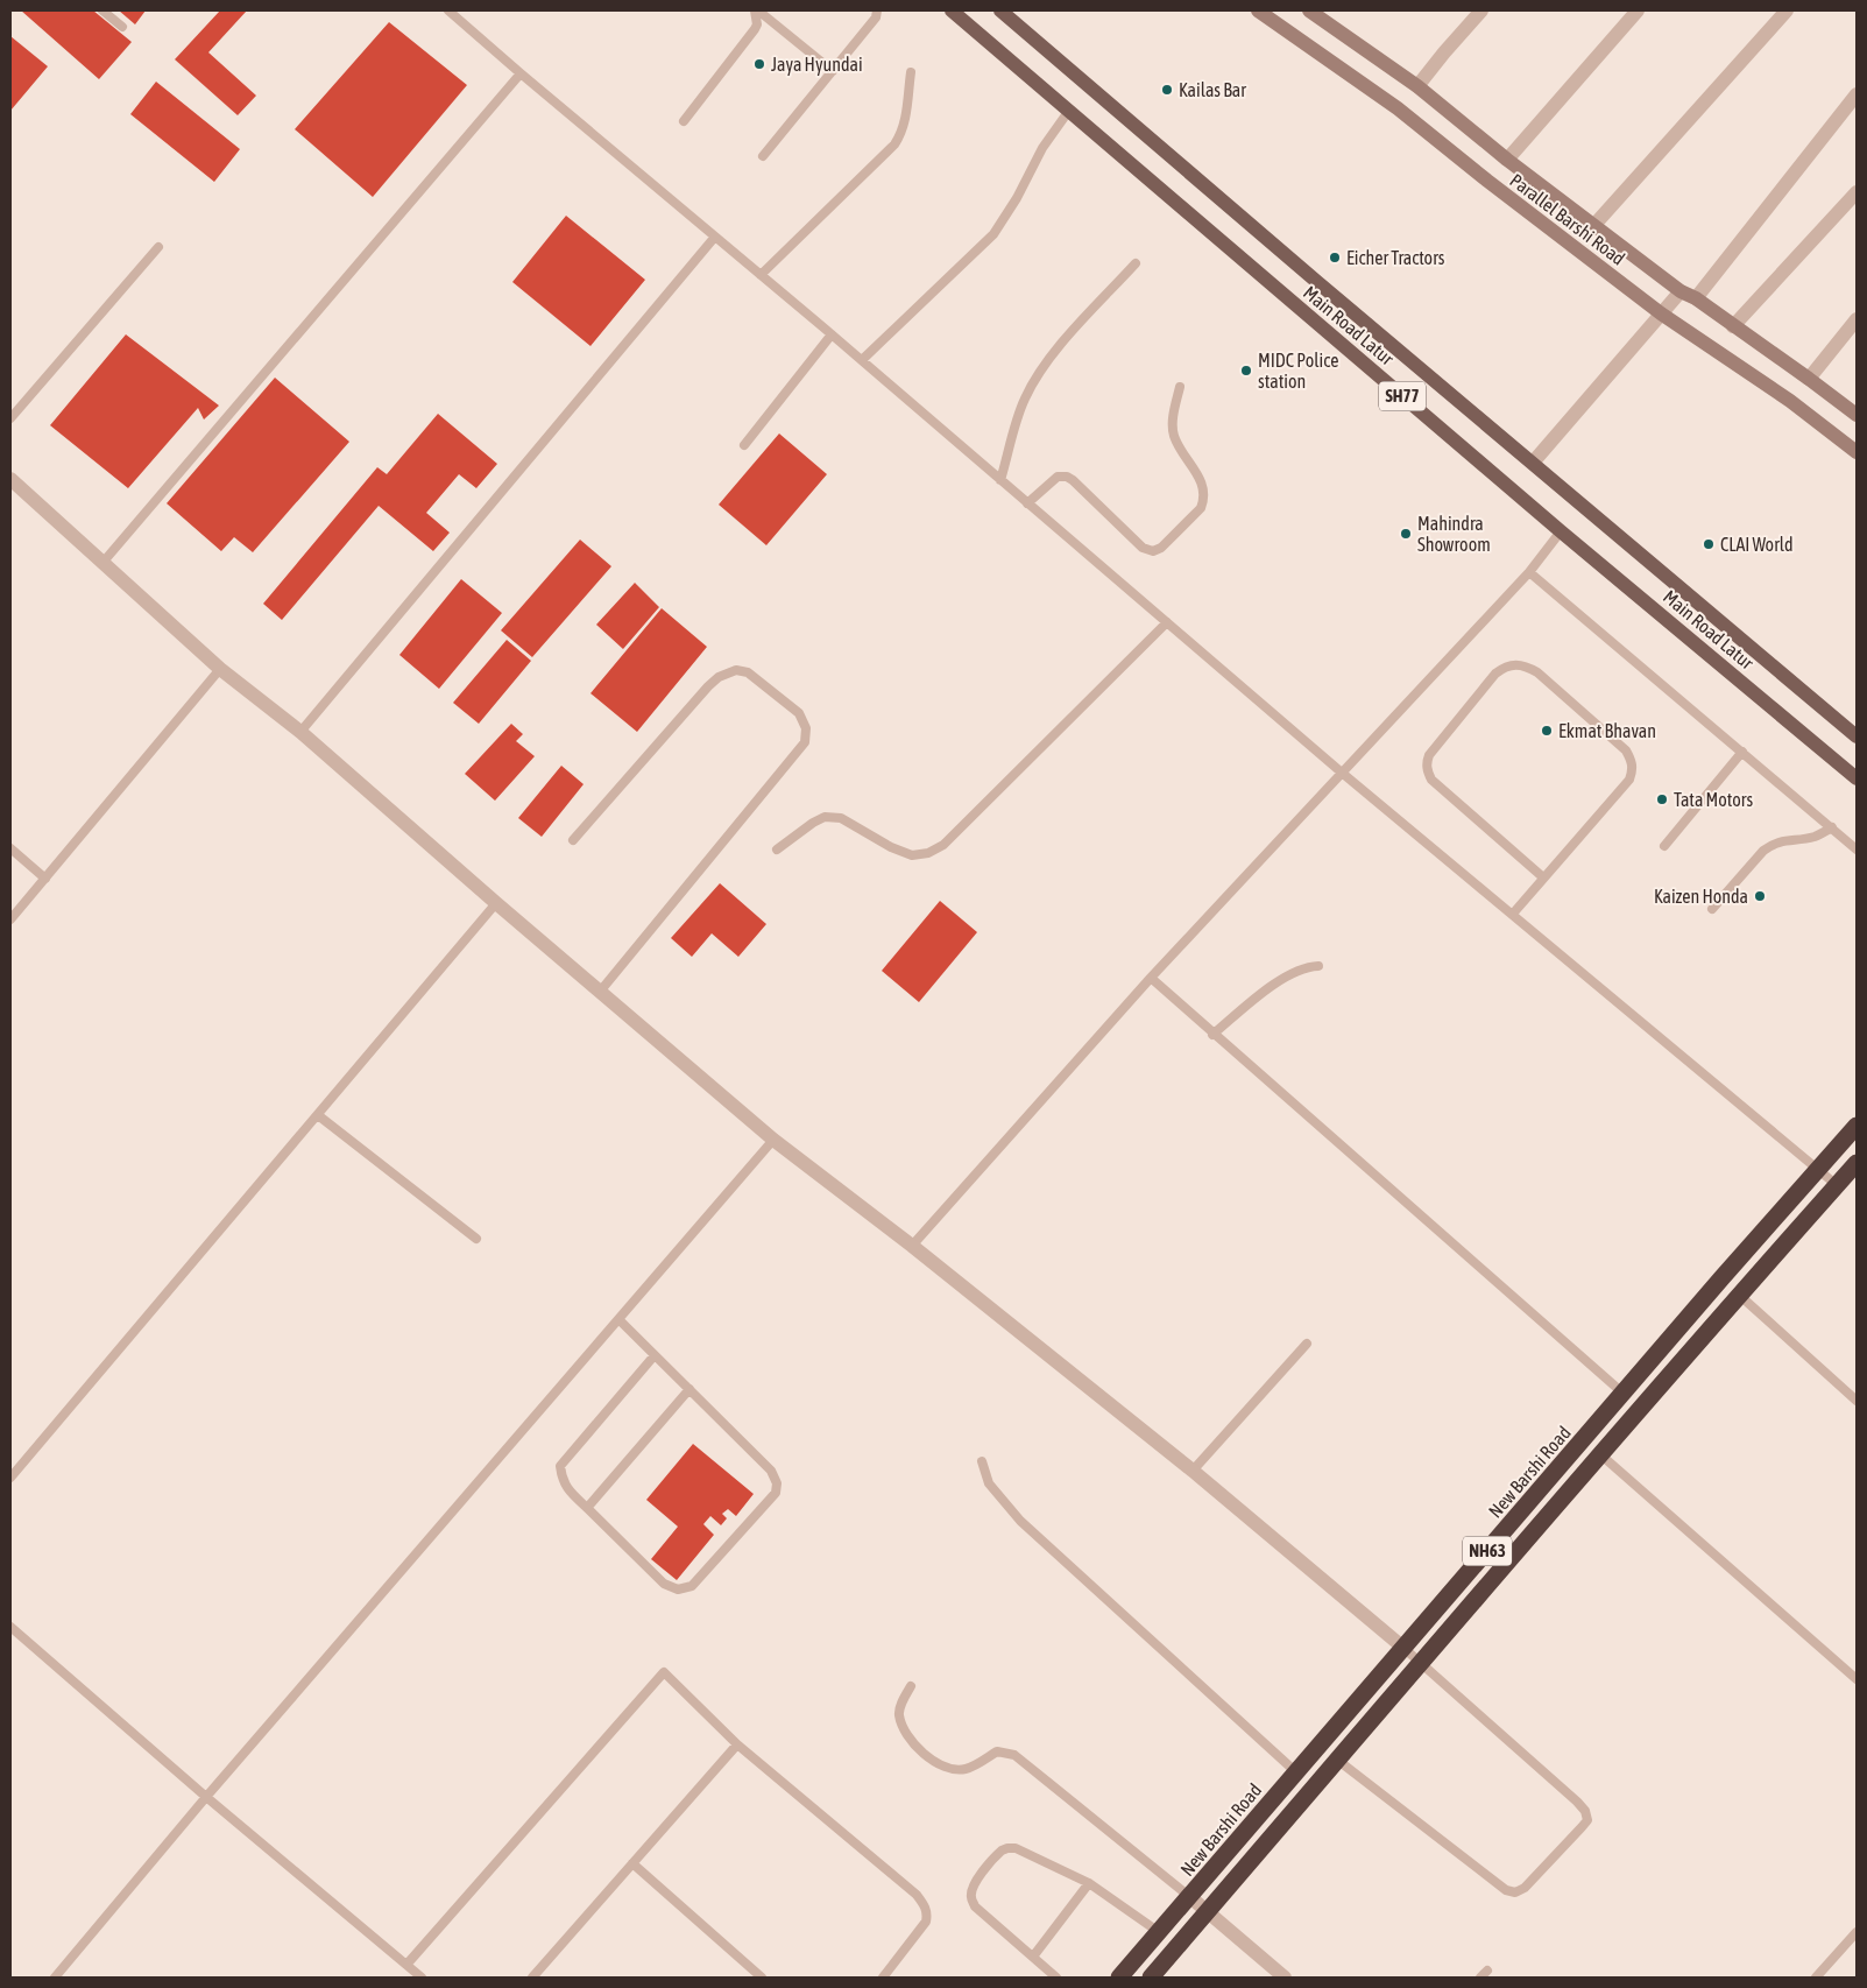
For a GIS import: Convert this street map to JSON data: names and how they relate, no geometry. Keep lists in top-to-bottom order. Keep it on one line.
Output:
{"streets":{"highway":["New Barshi Road","NH63"],"main road":["Main Road Latur","SH77"],"street":["Parallel Barshi Road"]},"places":["Jaya Hyundai","Kailas Bar","Eicher Tractors","MIDC Police station","Mahindra Showroom","CLAI World","Ekmat Bhavan","Tata Motors","Kaizen Honda"]}
